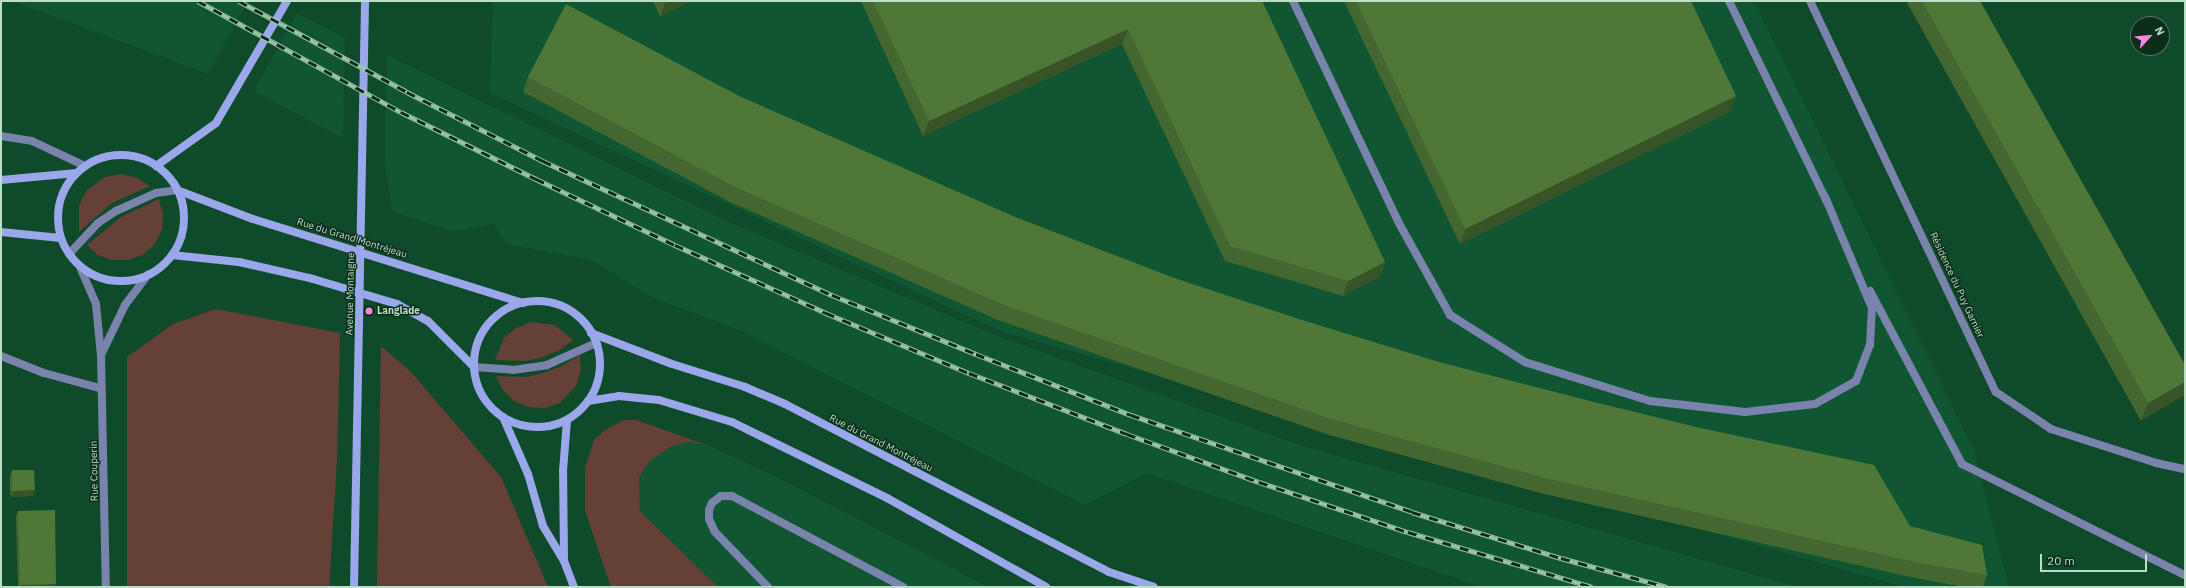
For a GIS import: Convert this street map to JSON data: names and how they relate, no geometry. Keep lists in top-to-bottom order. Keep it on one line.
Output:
{"streets":{"street":["Rue du Grand Montréjeau","Résidence du Puy Garnier","Avenue Montaigne","Rue Couperin"]},"places":["Langlade"],"scale_bar":"20 m","north":"top right"}
